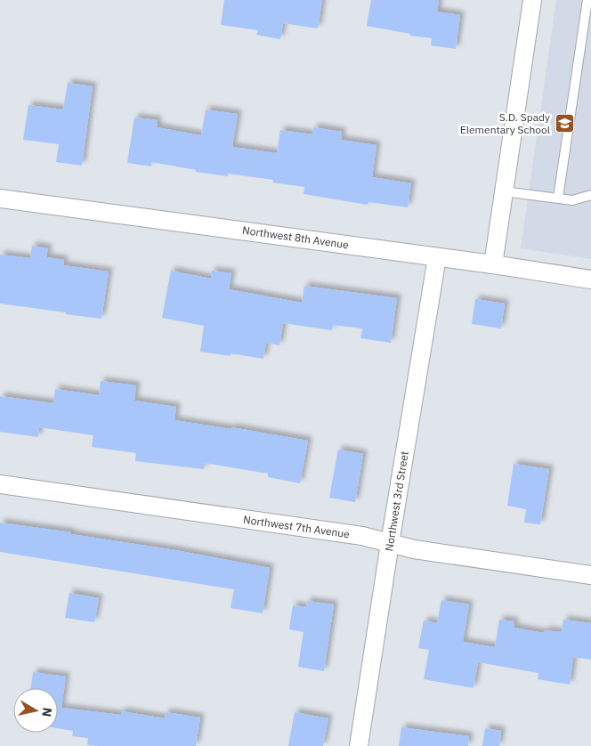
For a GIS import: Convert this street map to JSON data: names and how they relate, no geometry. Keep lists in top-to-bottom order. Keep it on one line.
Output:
{"streets":{"street":["Northwest 8th Avenue","Northwest 3rd Street","Northwest 7th Avenue"]},"crossings":[["Northwest 8th Avenue","Northwest 3rd Street"],["Northwest 3rd Street","Northwest 7th Avenue"]],"places":{"school or university":["S.D. Spady Elementary School"]},"north":"right"}
